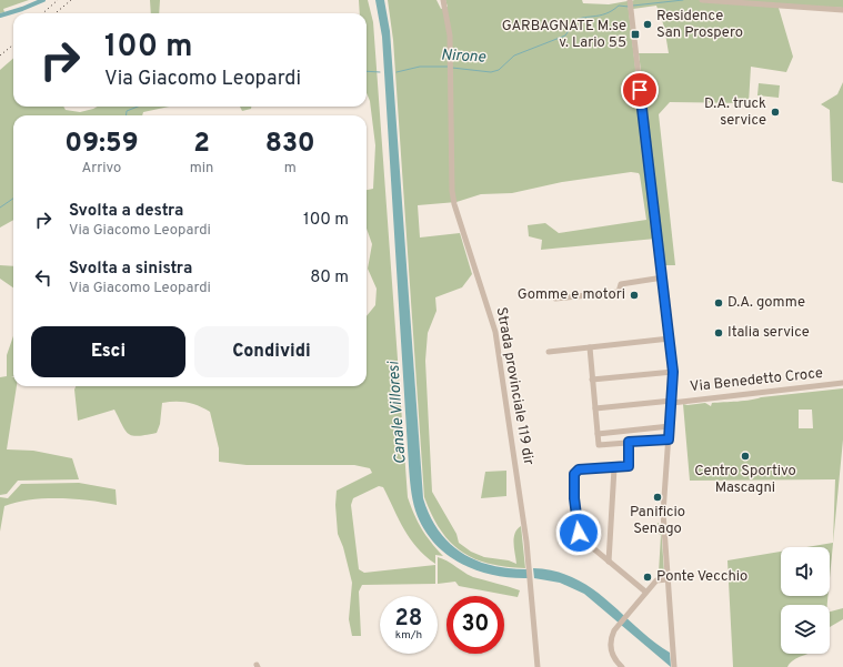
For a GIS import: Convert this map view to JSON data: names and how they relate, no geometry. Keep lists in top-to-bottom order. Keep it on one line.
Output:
{"streets":{"street":["Via Benedetto Croce","Strada provinciale 119 dir"]},"water":["Nirone","Canale Villoresi"],"places":{"other":["Residence San Prospero","D.A. truck service","Gomme e motori","D.A. gomme","Italia service","Centro Sportivo Mascagni","Panificio Senago","Ponte Vecchio"],"transit":["GARBAGNATE M.se v. Lario 55"]},"page":{"turn":["100 m","Via Giacomo Leopardi"],"eta":["09:59","Arrivo","2","min","830","m"],"list":[{"name":"Svolta a destra","note":"Via Giacomo Leopardi","value":"100 m"},{"name":"Svolta a sinistra","note":"Via Giacomo Leopardi","value":"80 m"}],"buttons":["Esci","Condividi"],"speed":"28 km/h","limit":"30"}}
